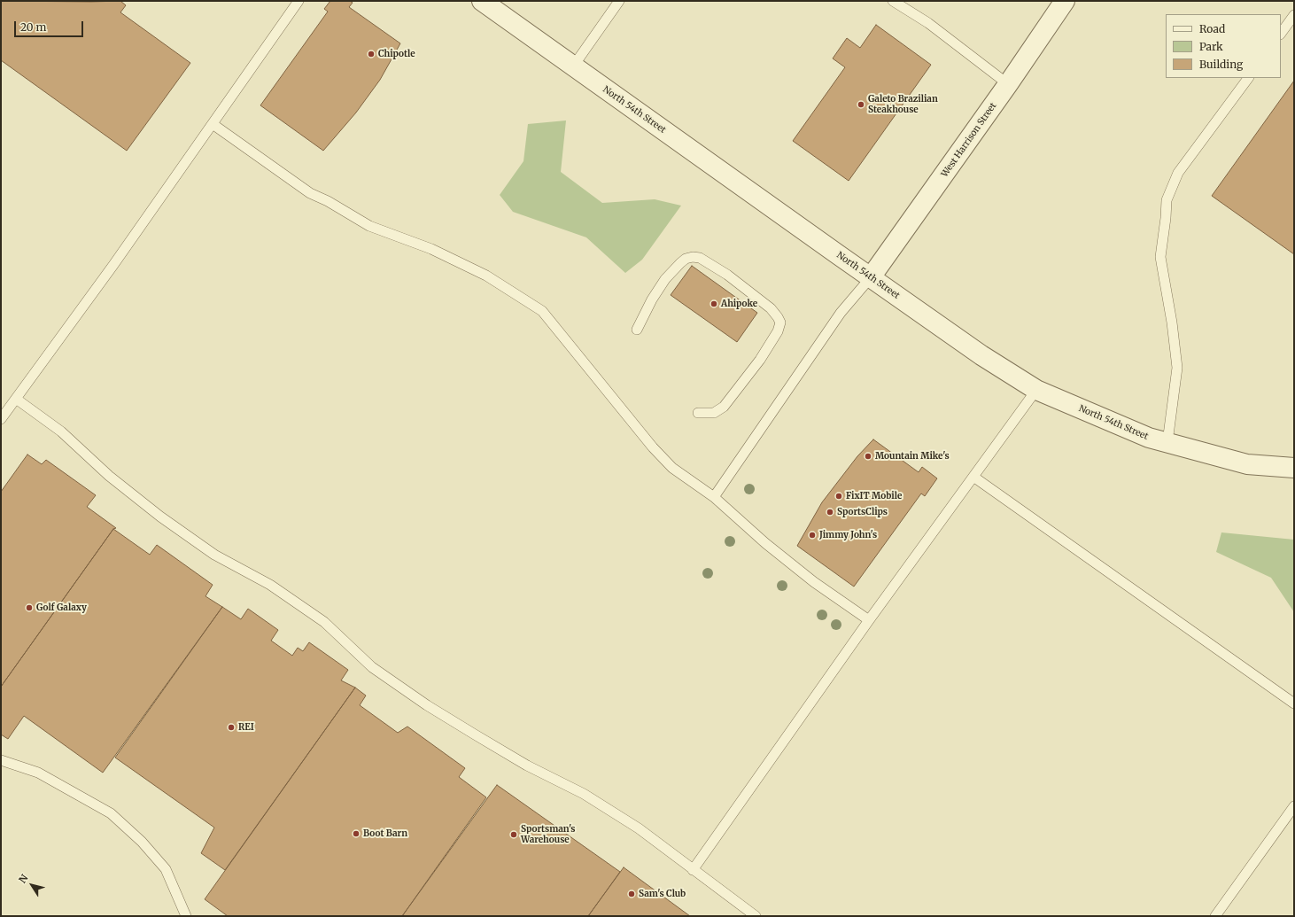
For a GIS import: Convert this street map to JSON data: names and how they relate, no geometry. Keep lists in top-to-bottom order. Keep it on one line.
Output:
{"streets":{"street":["North 54th Street","West Harrison Street"]},"crossings":[["North 54th Street","West Harrison Street"]],"places":["Chipotle","Galeto Brazilian Steakhouse","Ahipoke","Mountain Mike's","FixIT Mobile","SportsClips","Jimmy John's","Golf Galaxy","REI","Boot Barn","Sportsman's Warehouse","Sam's Club"],"legend":["Road","Park","Building"],"scale_bar":"20 m","north":"top left"}
